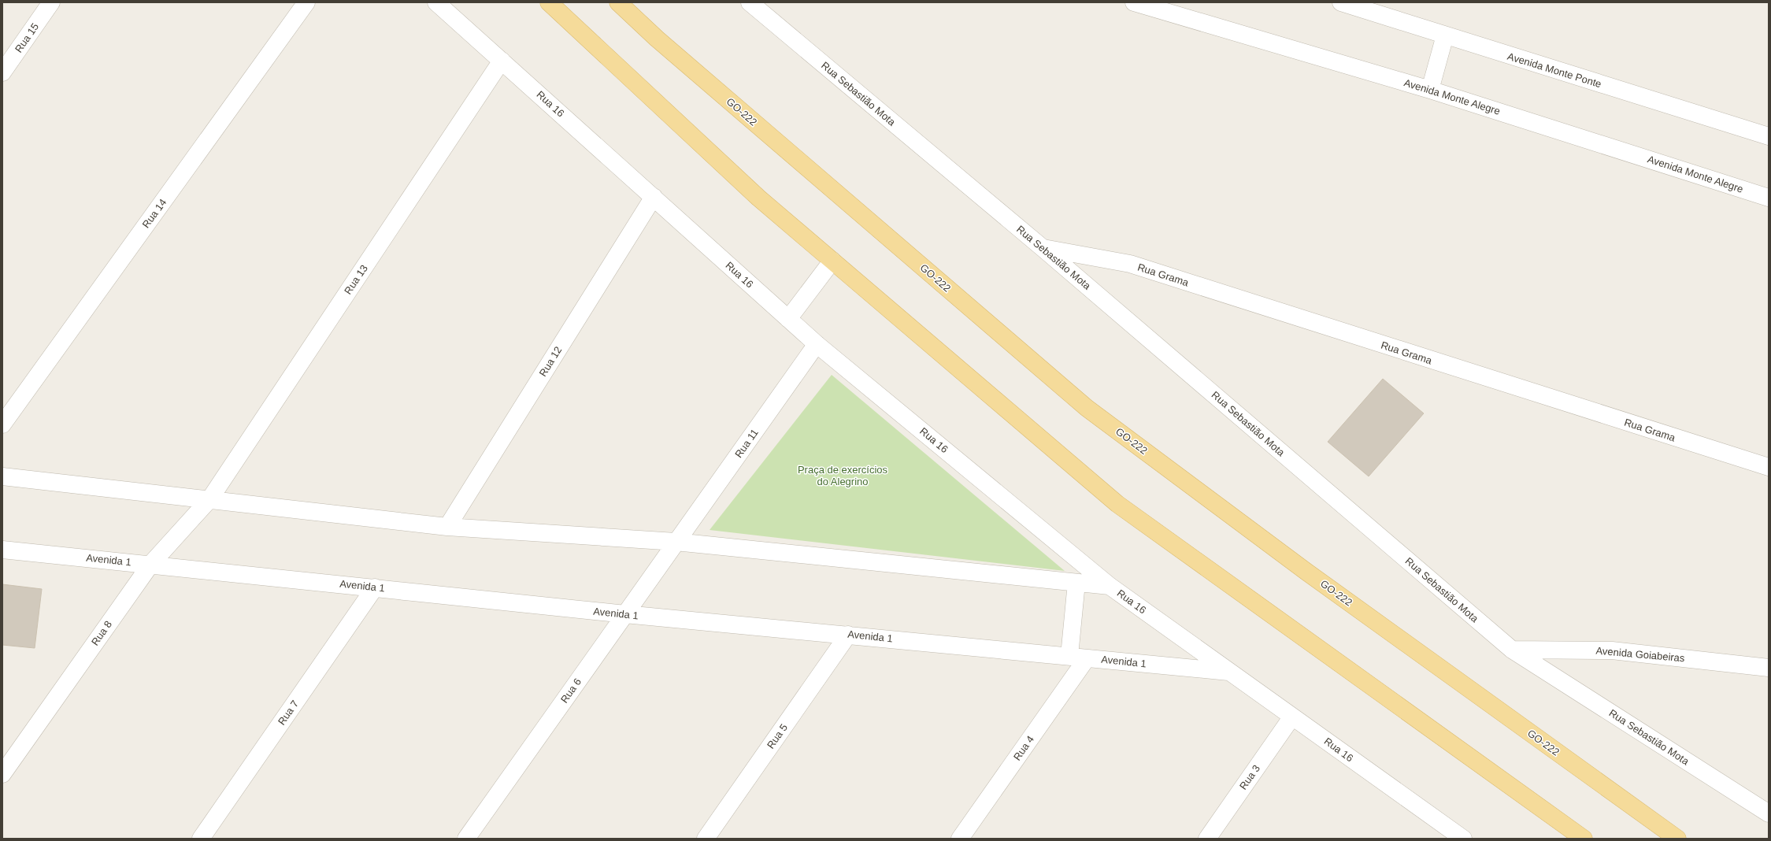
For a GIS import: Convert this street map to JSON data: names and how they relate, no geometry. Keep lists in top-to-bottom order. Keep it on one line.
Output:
{"streets":{"main road":["GO-222"],"street":["Rua 15","Avenida Monte Ponte","Rua Sebastião Mota","Avenida Monte Alegre","Rua 16","Rua 14","Rua Grama","Rua 13","Rua 12","Rua 11","Avenida 1","Rua 8","Avenida Goiabeiras","Rua 6","Rua 7","Rua 5","Rua 4","Rua 3"]},"crossings":[["Rua Sebastião Mota","Rua Grama"],["Rua Sebastião Mota","Avenida Goiabeiras"],["Rua 16","Rua 13"],["Rua 16","Rua 12"],["Rua 16","Rua 11"],["Rua 16","Avenida 1"],["Rua 16","Rua 3"],["Rua 13","Rua 8"],["Rua 11","Rua 6"],["Avenida 1","Rua 8"],["Avenida 1","Rua 6"],["Avenida 1","Rua 7"],["Avenida 1","Rua 5"],["Avenida 1","Rua 4"]],"parks":["Praça de exercícios do Alegrino"]}
